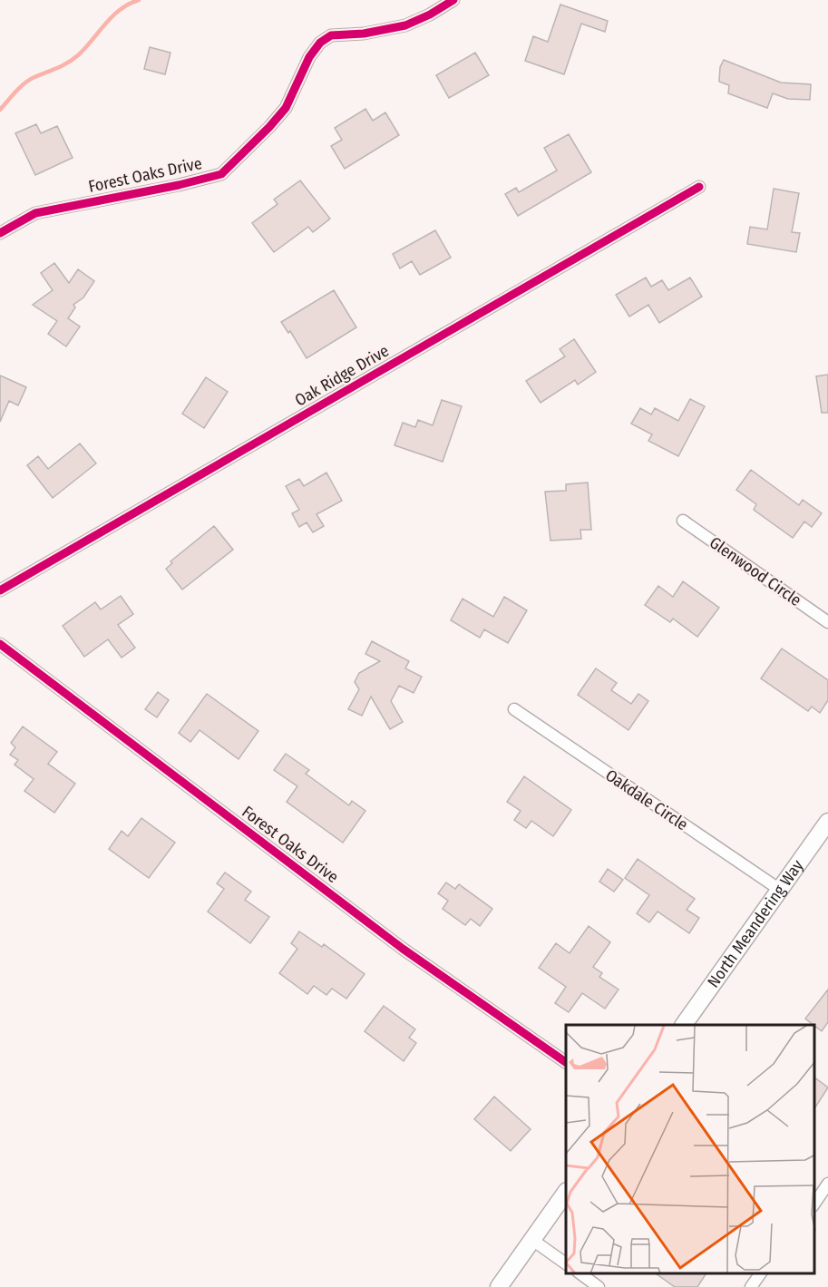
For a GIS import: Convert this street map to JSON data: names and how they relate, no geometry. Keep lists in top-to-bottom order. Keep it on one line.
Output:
{"streets":{"street":["Forest Oaks Drive","Oak Ridge Drive","Glenwood Circle","Oakdale Circle","North Meandering Way"]},"crossings":[["Oakdale Circle","North Meandering Way"]]}
